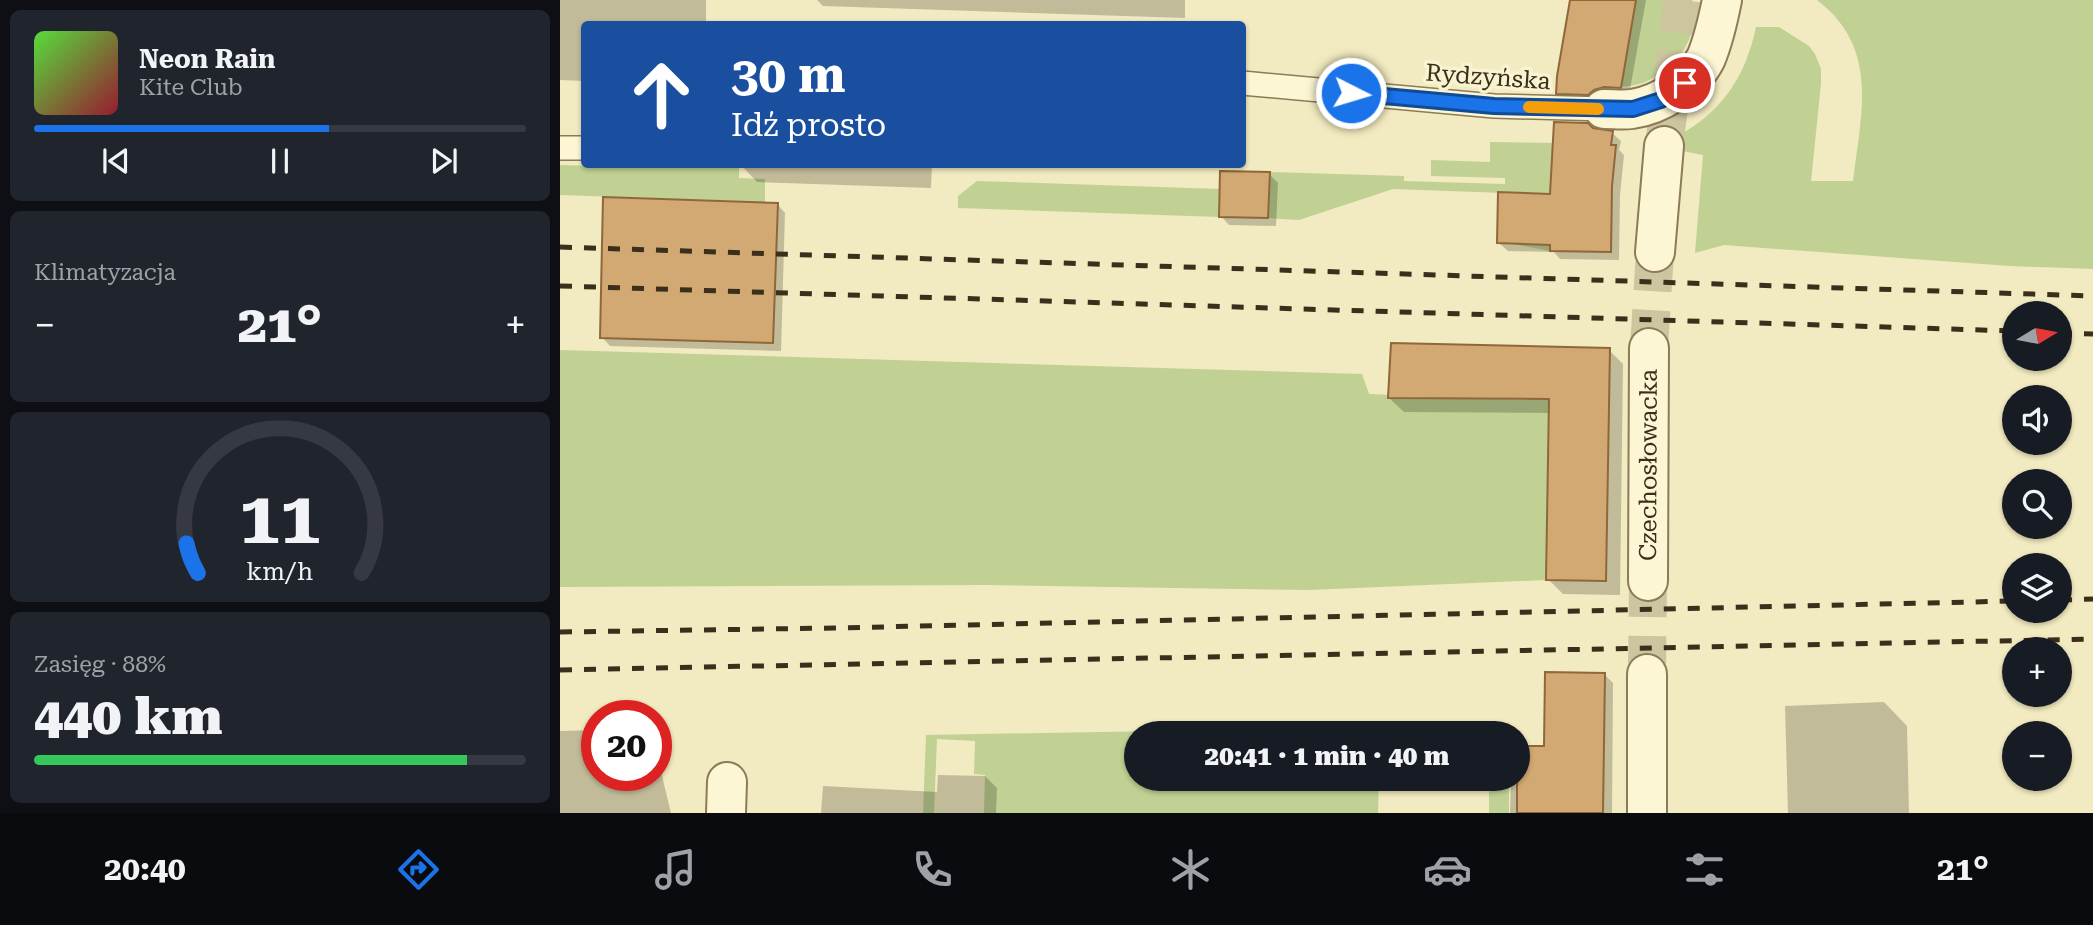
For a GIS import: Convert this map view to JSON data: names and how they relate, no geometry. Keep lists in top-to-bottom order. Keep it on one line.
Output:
{"streets":{"street":["Czechosłowacka"],"lane":["Rydzyńska"]},"north":"right","page":{"turn":["30 m","Idź prosto"],"song":["Neon Rain","Kite Club"],"tile":["Klimatyzacja",["Zasięg · 88%","440 km"]],"heat":["−","21°","+"],"map_buttons":["+","−"],"limit":"20","trip":"20:41 · 1 min · 40 m","tabs":["20:40","21°"],"gauge":["11","km/h"]}}
